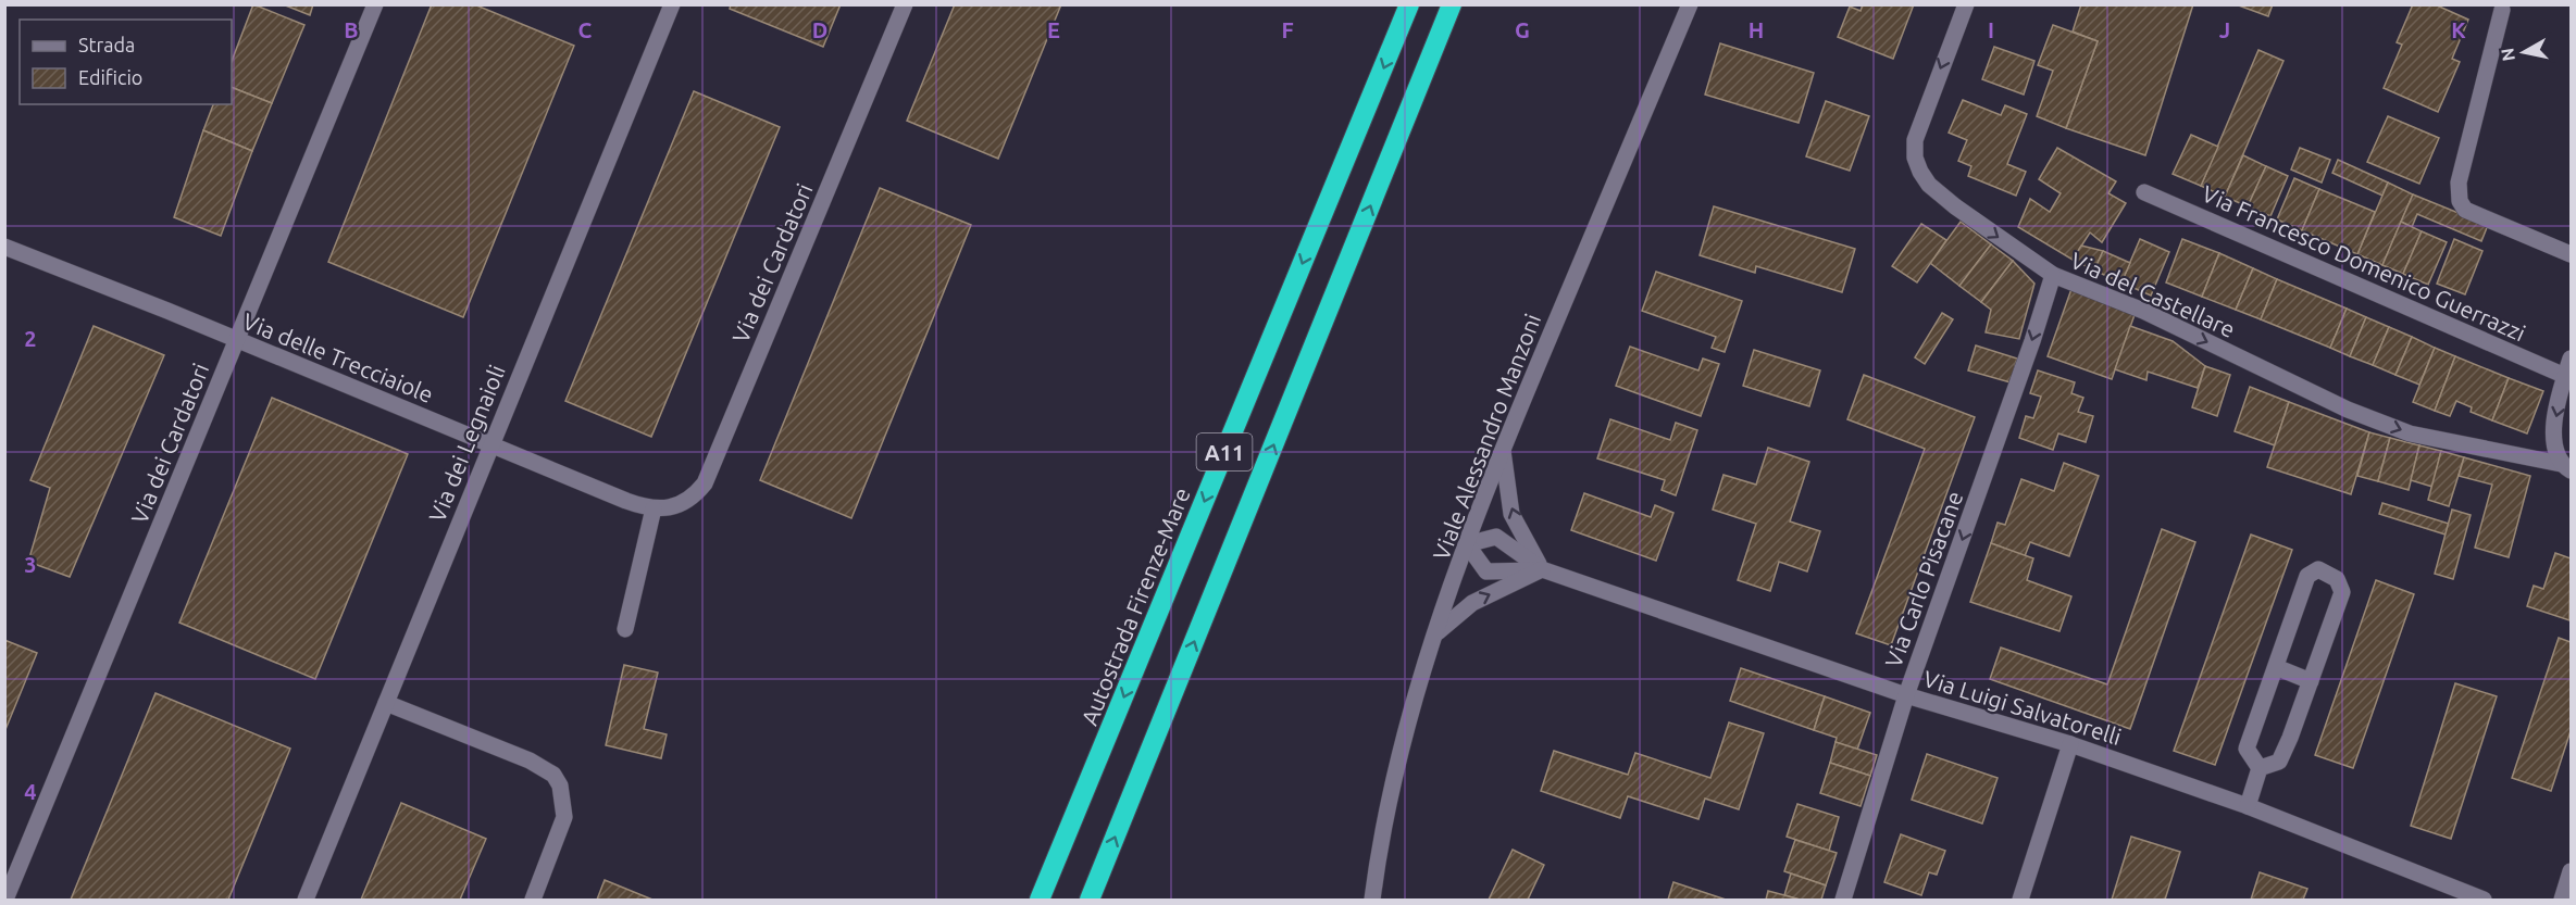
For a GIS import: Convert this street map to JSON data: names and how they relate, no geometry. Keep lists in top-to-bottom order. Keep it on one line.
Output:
{"streets":{"highway":["A11","Autostrada Firenze-Mare"],"street":["Via dei Cardatori","Via Francesco Domenico Guerrazzi","Via del Castellare","Via delle Trecciaiole","Viale Alessandro Manzoni","Via dei Legnaioli","Via Carlo Pisacane","Via Luigi Salvatorelli"]},"crossings":[["Via dei Cardatori","Via delle Trecciaiole"],["Via del Castellare","Via Carlo Pisacane"],["Via delle Trecciaiole","Via dei Legnaioli"],["Viale Alessandro Manzoni","Via Luigi Salvatorelli"],["Via Carlo Pisacane","Via Luigi Salvatorelli"]],"one_way":["Via del Castellare","Via Carlo Pisacane"],"legend":["Strada","Edificio"],"north":"left","grid":{"columns":["B","C","D","E","F","G","H","I","J","K"],"rows":["2","3","4"]}}
